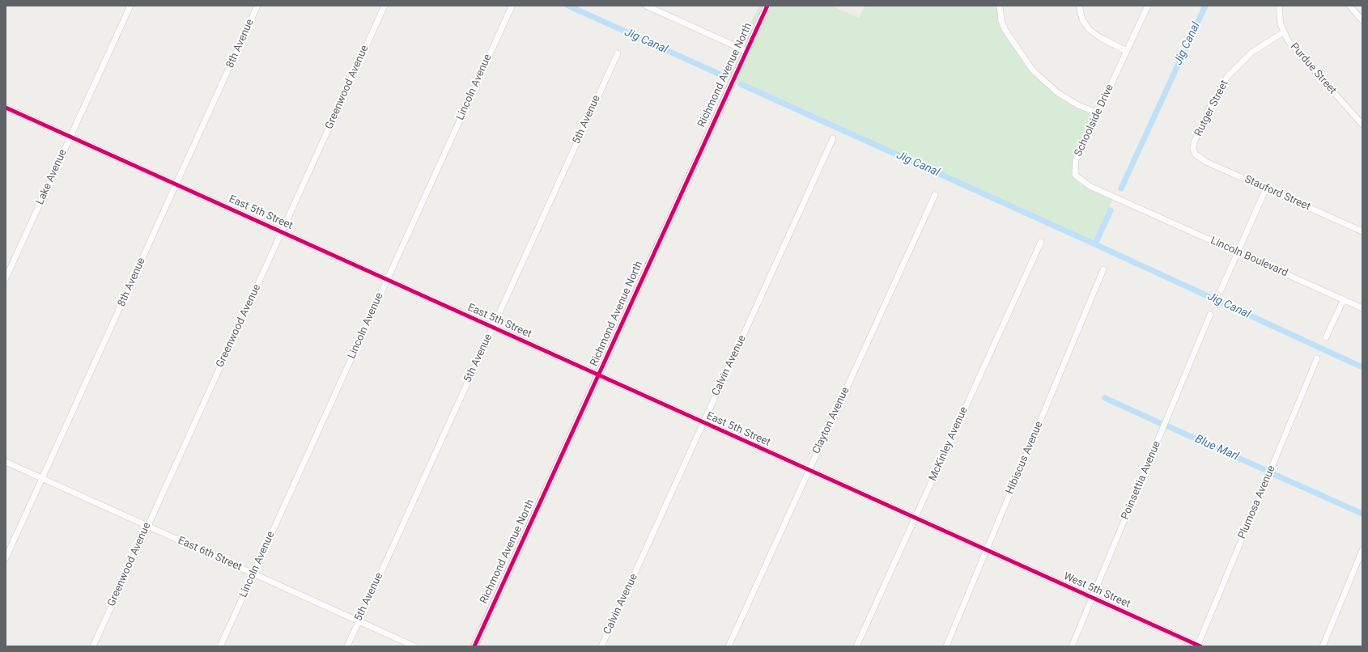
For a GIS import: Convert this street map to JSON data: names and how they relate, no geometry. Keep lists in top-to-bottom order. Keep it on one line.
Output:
{"streets":{"street":["8th Avenue","Purdue Street","Richmond Avenue North","Greenwood Avenue","Lincoln Avenue","Rutger Street","5th Avenue","Schoolside Drive","Lake Avenue","Stauford Street","East 5th Street","Lincoln Boulevard","Calvin Avenue","Clayton Avenue","McKinley Avenue","Hibiscus Avenue","Poinsettia Avenue","Plumosa Avenue","East 6th Street","West 5th Street"]},"crossings":[["8th Avenue","East 5th Street"],["8th Avenue","East 6th Street"],["Purdue Street","Rutger Street"],["Richmond Avenue North","East 5th Street"],["Greenwood Avenue","East 5th Street"],["Greenwood Avenue","East 6th Street"],["Lincoln Avenue","East 5th Street"],["Lincoln Avenue","East 6th Street"],["Rutger Street","Stauford Street"],["5th Avenue","East 5th Street"],["5th Avenue","East 6th Street"],["Schoolside Drive","Lincoln Boulevard"],["Lake Avenue","East 5th Street"],["East 5th Street","Calvin Avenue"],["East 5th Street","Clayton Avenue"],["East 5th Street","McKinley Avenue"],["East 5th Street","Hibiscus Avenue"],["East 5th Street","West 5th Street"],["Hibiscus Avenue","West 5th Street"],["Poinsettia Avenue","West 5th Street"],["Plumosa Avenue","West 5th Street"]],"water":["Jig Canal","Blue Marl"]}
